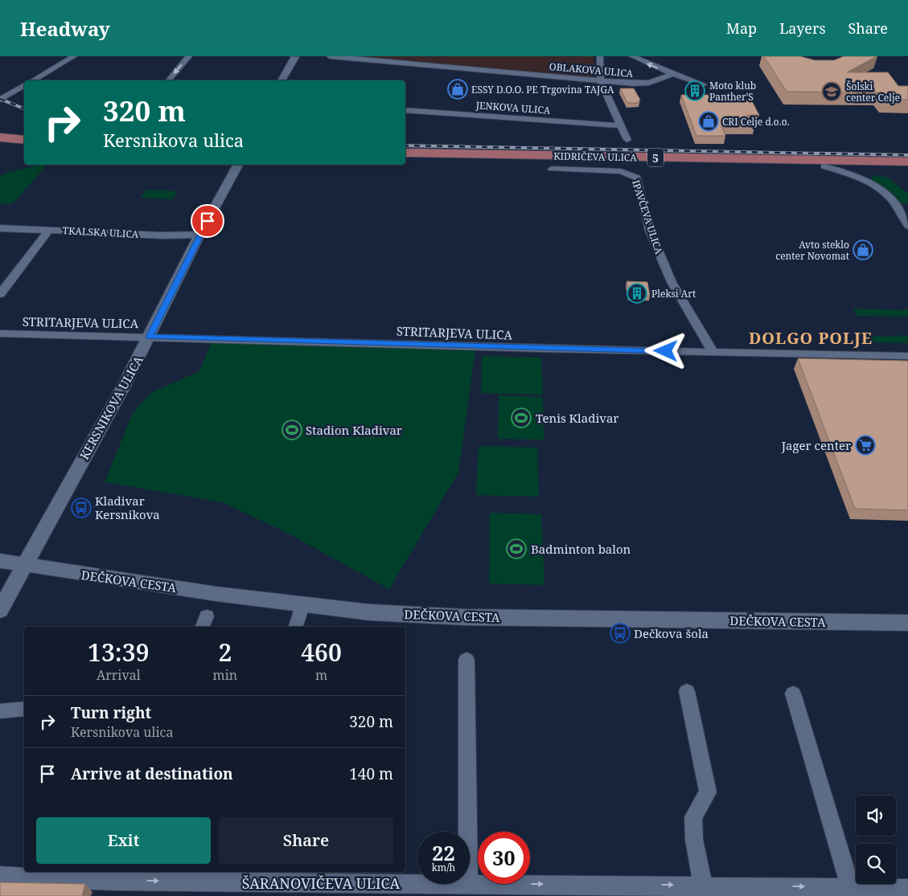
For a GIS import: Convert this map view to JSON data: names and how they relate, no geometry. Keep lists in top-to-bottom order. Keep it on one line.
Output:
{"streets":{"main road":["KIDRIČEVA ULICA","5"],"street":["OBLAKOVA ULICA","JENKOVA ULICA","IPAVČEVA ULICA","TKALSKA ULICA","STRITARJEVA ULICA","KERSNIKOVA ULICA","DEČKOVA CESTA","ŠARANOVIČEVA ULICA"]},"crossings":[["IPAVČEVA ULICA","STRITARJEVA ULICA"],["TKALSKA ULICA","KERSNIKOVA ULICA"],["STRITARJEVA ULICA","KERSNIKOVA ULICA"],["KERSNIKOVA ULICA","DEČKOVA CESTA"]],"one_way":["ŠARANOVIČEVA ULICA"],"districts":["DOLGO POLJE"],"places":{"shop":["ESSY D.O.O. PE Trgovina TAJGA","CRI Celje d.o.o.","Avto steklo center Novomat"],"building":["Moto klub Panther'S","Pleksi Art"],"school or university":["Šolski center Celje"],"sports":["Tenis Kladivar","Stadion Kladivar","Badminton balon"],"supermarket":["Jager center"],"bus stop":["Kladivar Kersnikova","Dečkova šola"]},"page":{"header":"Headway","nav":["Map","Layers","Share"],"turn":["320 m","Kersnikova ulica"],"eta":["13:39","Arrival","2","min","460","m"],"list":[{"name":"Turn right","note":"Kersnikova ulica","value":"320 m"},{"name":"Arrive at destination","value":"140 m"}],"buttons":["Exit","Share"],"speed":"22 km/h","limit":"30"}}
